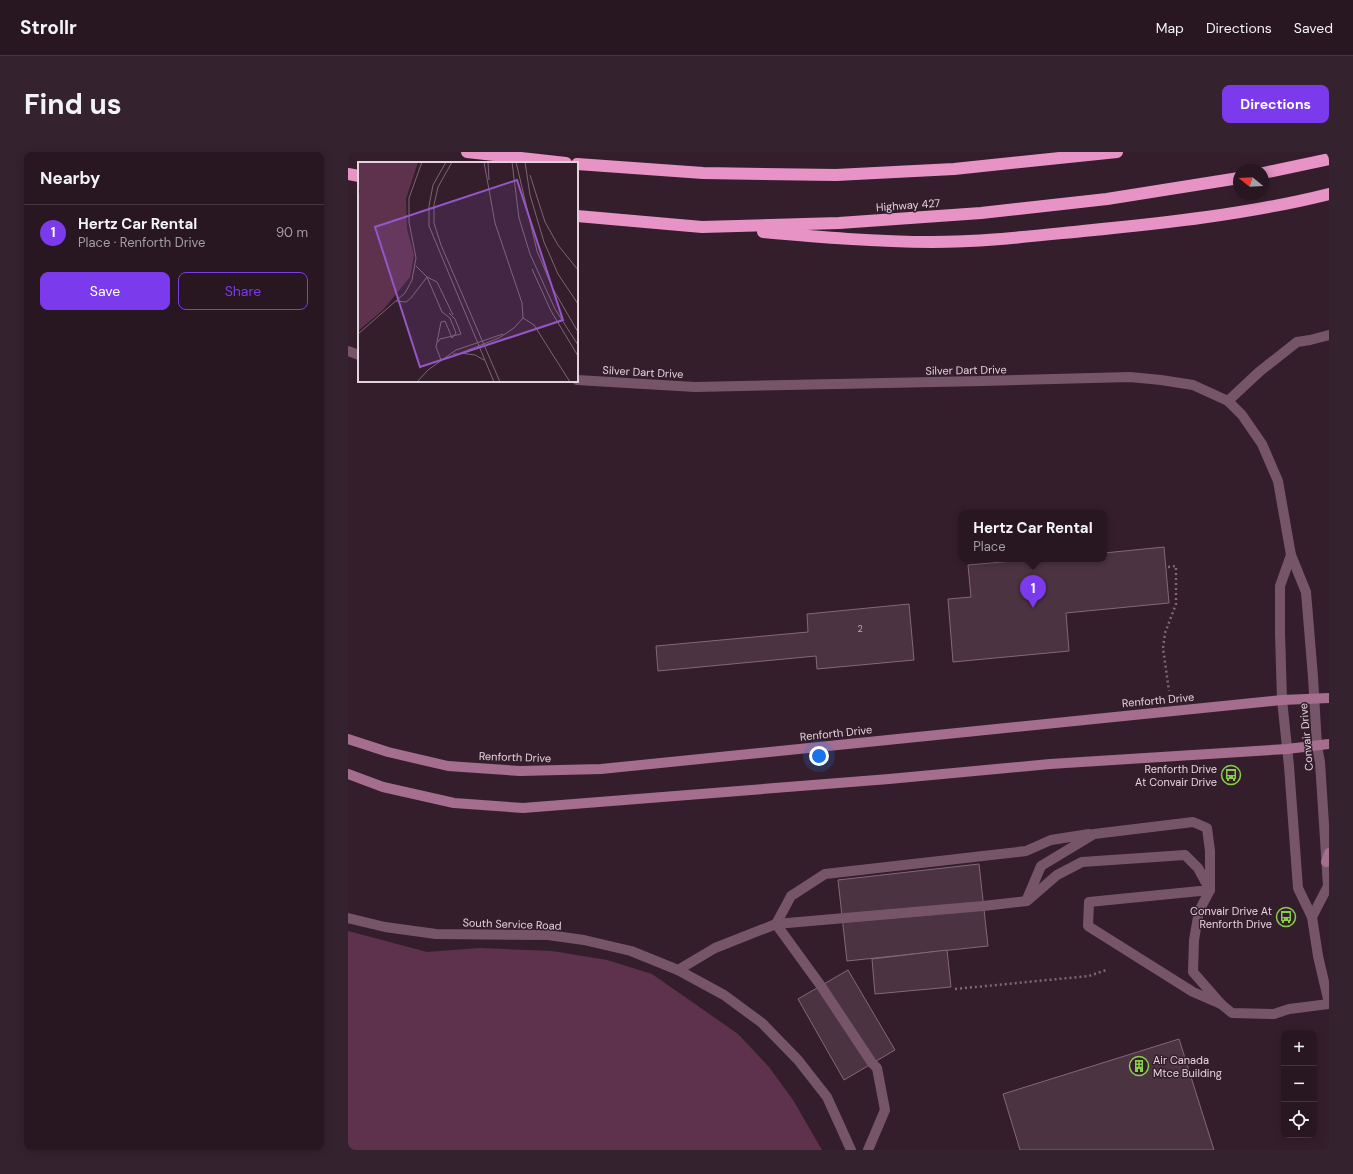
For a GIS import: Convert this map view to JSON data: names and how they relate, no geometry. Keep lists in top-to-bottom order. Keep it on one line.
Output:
{"streets":{"highway":["Highway 427"],"main road":["Renforth Drive"],"street":["Silver Dart Drive","Convair Drive","South Service Road"]},"crossings":[["Silver Dart Drive","Convair Drive"],["Renforth Drive","Convair Drive"]],"places":{"bus stop":["Renforth Drive At Convair Drive","Convair Drive At Renforth Drive"],"building":["Air Canada Mtce Building"]},"house_numbers":["2"],"north":"left","page":{"header":"Strollr","nav":["Map","Directions","Saved"],"buttons":["Directions",["Save","Share"]],"title":"Find us","heading":"Nearby","list":[{"mark":"1","name":"Hertz Car Rental","note":"Place · Renforth Drive","value":"90 m"}],"popup":["Hertz Car Rental","Place"],"pins":"1","map_buttons":["+","−"]}}
